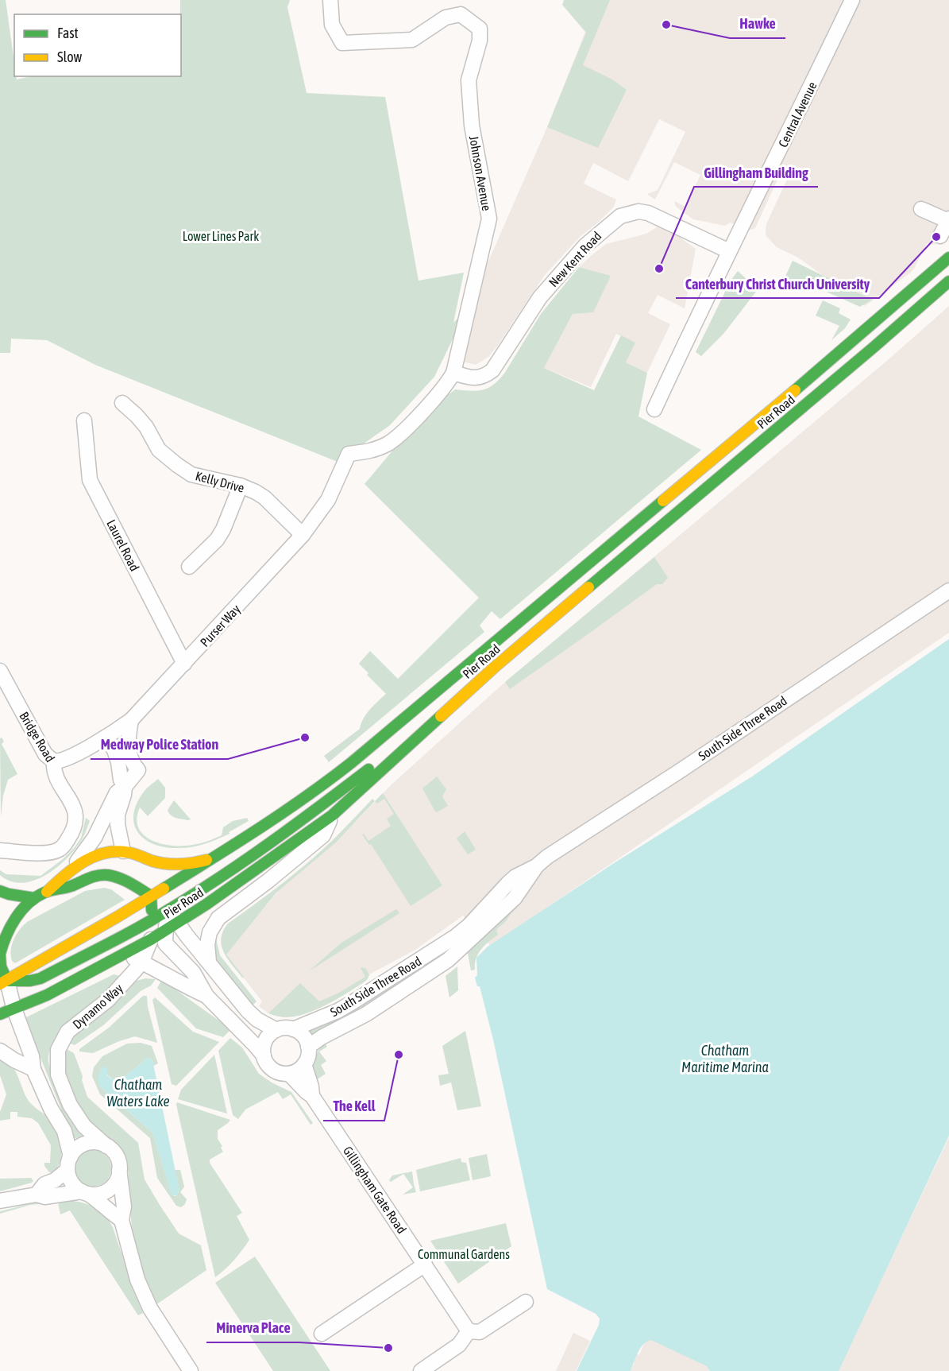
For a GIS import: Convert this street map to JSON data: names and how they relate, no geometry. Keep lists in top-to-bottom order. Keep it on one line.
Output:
{"streets":{"main road":["Pier Road"],"street":["Central Avenue","Johnson Avenue","New Kent Road","Kelly Drive","Laurel Road","Purser Way","South Side Three Road","Bridge Road","Dynamo Way","Gillingham Gate Road"]},"crossings":[["Central Avenue","New Kent Road"],["Johnson Avenue","New Kent Road"],["Johnson Avenue","Purser Way"],["Pier Road","Dynamo Way"],["Pier Road","Gillingham Gate Road"],["Kelly Drive","Purser Way"],["Laurel Road","Purser Way"],["Purser Way","Bridge Road"],["South Side Three Road","Gillingham Gate Road"],["Dynamo Way","Gillingham Gate Road"]],"water":["Chatham Maritime Marina","Chatham Waters Lake"],"parks":["Lower Lines Park","Communal Gardens"],"places":["Hawke","Canterbury Christ Church University","Gillingham Building","Medway Police Station","The Kell","Minerva Place"],"legend":["Fast","Slow"]}
